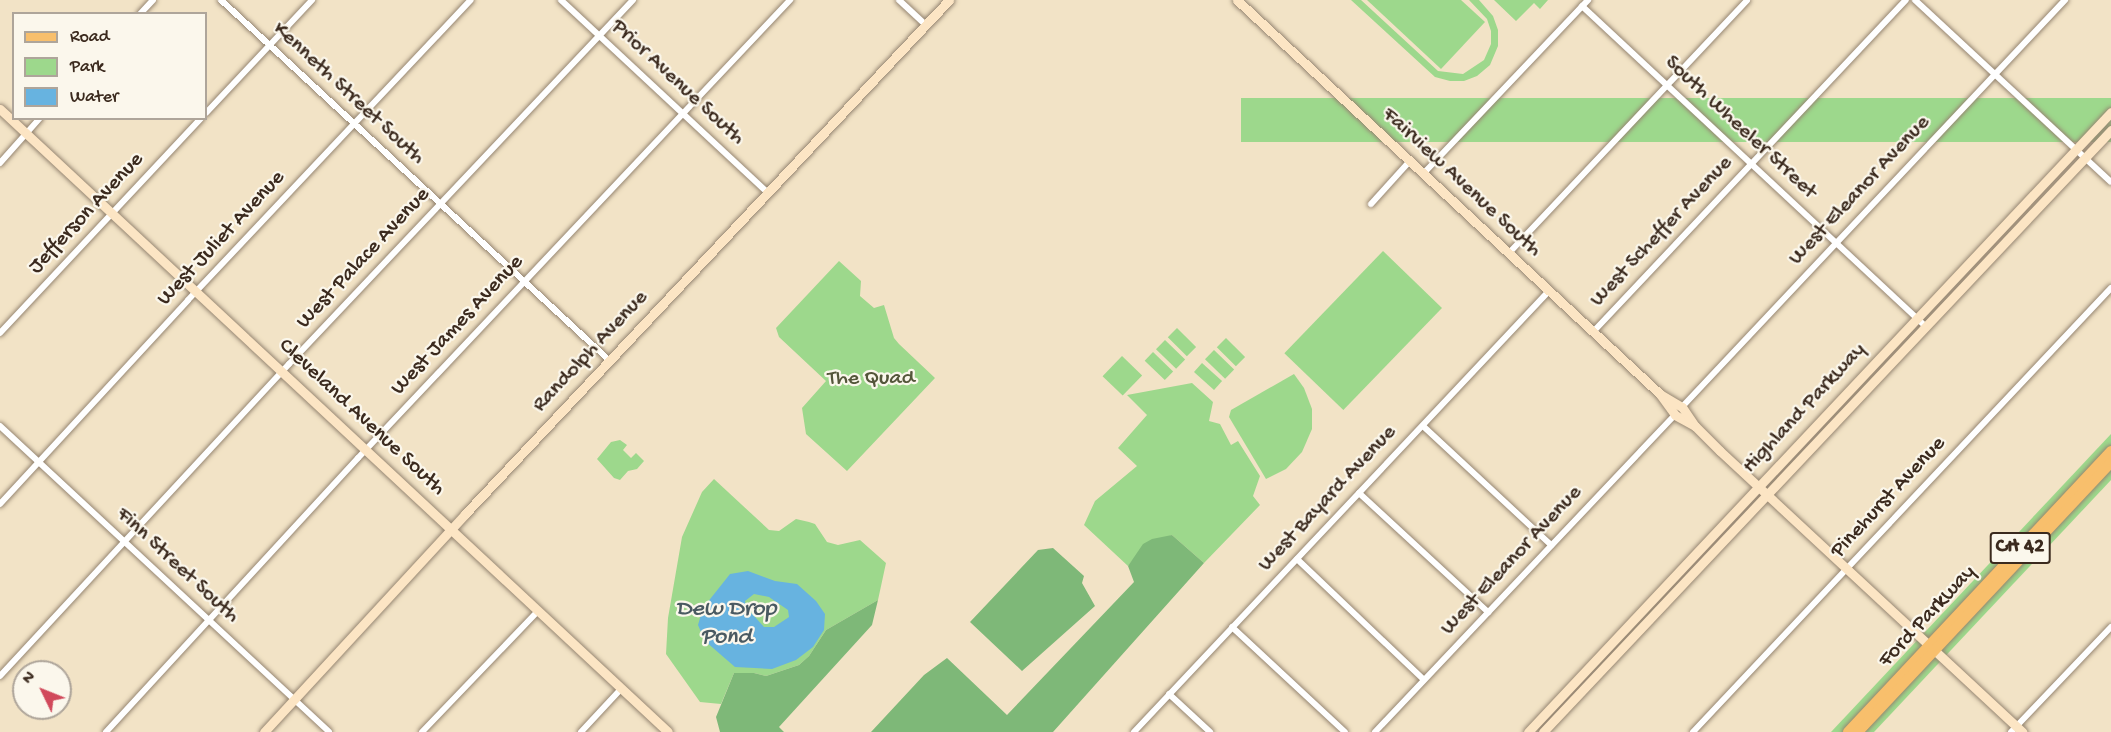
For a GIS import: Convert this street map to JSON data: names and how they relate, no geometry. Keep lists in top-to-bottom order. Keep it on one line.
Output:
{"streets":{"main road":["CH 42","Ford Parkway"],"street":["Prior Avenue South","Kenneth Street South","South Wheeler Street","Fairview Avenue South","West Eleanor Avenue","Jefferson Avenue","West Scheffer Avenue","West Juliet Avenue","West Palace Avenue","West James Avenue","Randolph Avenue","Highland Parkway","Cleveland Avenue South","Pinehurst Avenue","West Bayard Avenue","Finn Street South"]},"crossings":[["Prior Avenue South","West Palace Avenue"],["Prior Avenue South","West James Avenue"],["Prior Avenue South","Randolph Avenue"],["Kenneth Street South","West Juliet Avenue"],["Kenneth Street South","West Palace Avenue"],["Kenneth Street South","West James Avenue"],["Kenneth Street South","Randolph Avenue"],["South Wheeler Street","West Eleanor Avenue"],["South Wheeler Street","West Scheffer Avenue"],["South Wheeler Street","Highland Parkway"],["Fairview Avenue South","West Eleanor Avenue"],["Fairview Avenue South","West Scheffer Avenue"],["Fairview Avenue South","Highland Parkway"],["Fairview Avenue South","Pinehurst Avenue"],["Fairview Avenue South","West Bayard Avenue"],["Fairview Avenue South","Ford Parkway"],["Jefferson Avenue","Cleveland Avenue South"],["West Juliet Avenue","Cleveland Avenue South"],["West Juliet Avenue","Finn Street South"],["West Palace Avenue","Cleveland Avenue South"],["West Palace Avenue","Finn Street South"],["West James Avenue","Cleveland Avenue South"],["West James Avenue","Finn Street South"],["Randolph Avenue","Cleveland Avenue South"],["Randolph Avenue","Finn Street South"]],"water":["Dew Drop Pond"],"parks":["The Quad"],"legend":["Road","Park","Water"],"north":"top left"}
